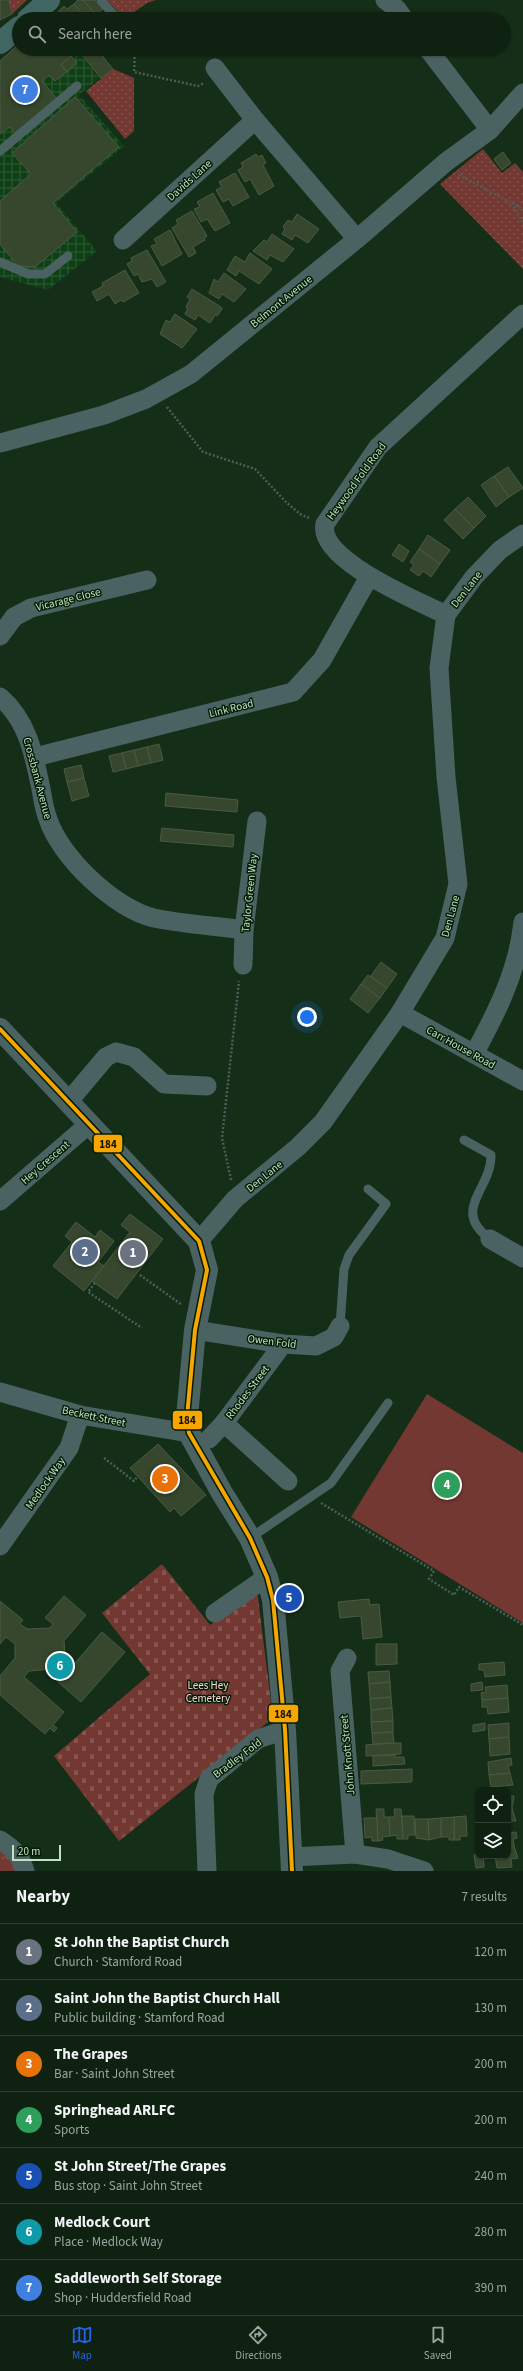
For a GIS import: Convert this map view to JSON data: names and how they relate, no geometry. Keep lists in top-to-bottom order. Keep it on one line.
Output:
{"streets":{"street":["Davids Lane","Belmont Avenue","Heywood Fold Road","Den Lane","Vicarage Close","Link Road","Crossbank Avenue","Taylor Green Way","Carr House Road","Hey Crescent","Owen Fold","Rhodes Street","Beckett Street","Medlock Way","John Knott Street","Bradley Fold"]},"crossings":[["Heywood Fold Road","Den Lane"],["Heywood Fold Road","Link Road"],["Den Lane","Carr House Road"],["Link Road","Crossbank Avenue"],["Crossbank Avenue","Taylor Green Way"],["Owen Fold","Rhodes Street"],["Rhodes Street","Beckett Street"],["Beckett Street","Medlock Way"]],"parks":["Lees Hey Cemetery"],"lines":["transit line 184"],"scale_bar":"20 m","page":{"search":"Search here","pins":["7","2","1","3","4","5","6"],"scale":"20 m","heading":["Nearby","7 results"],"list":[{"mark":"1","name":"St John the Baptist Church","note":"Church · Stamford Road","value":"120 m"},{"mark":"2","name":"Saint John the Baptist Church Hall","note":"Public building · Stamford Road","value":"130 m"},{"mark":"3","name":"The Grapes","note":"Bar · Saint John Street","value":"200 m"},{"mark":"4","name":"Springhead ARLFC","note":"Sports","value":"200 m"},{"mark":"5","name":"St John Street/The Grapes","note":"Bus stop · Saint John Street","value":"240 m"},{"mark":"6","name":"Medlock Court","note":"Place · Medlock Way","value":"280 m"},{"mark":"7","name":"Saddleworth Self Storage","note":"Shop · Huddersfield Road","value":"390 m"}],"nav":["Map","Directions","Saved"]}}
